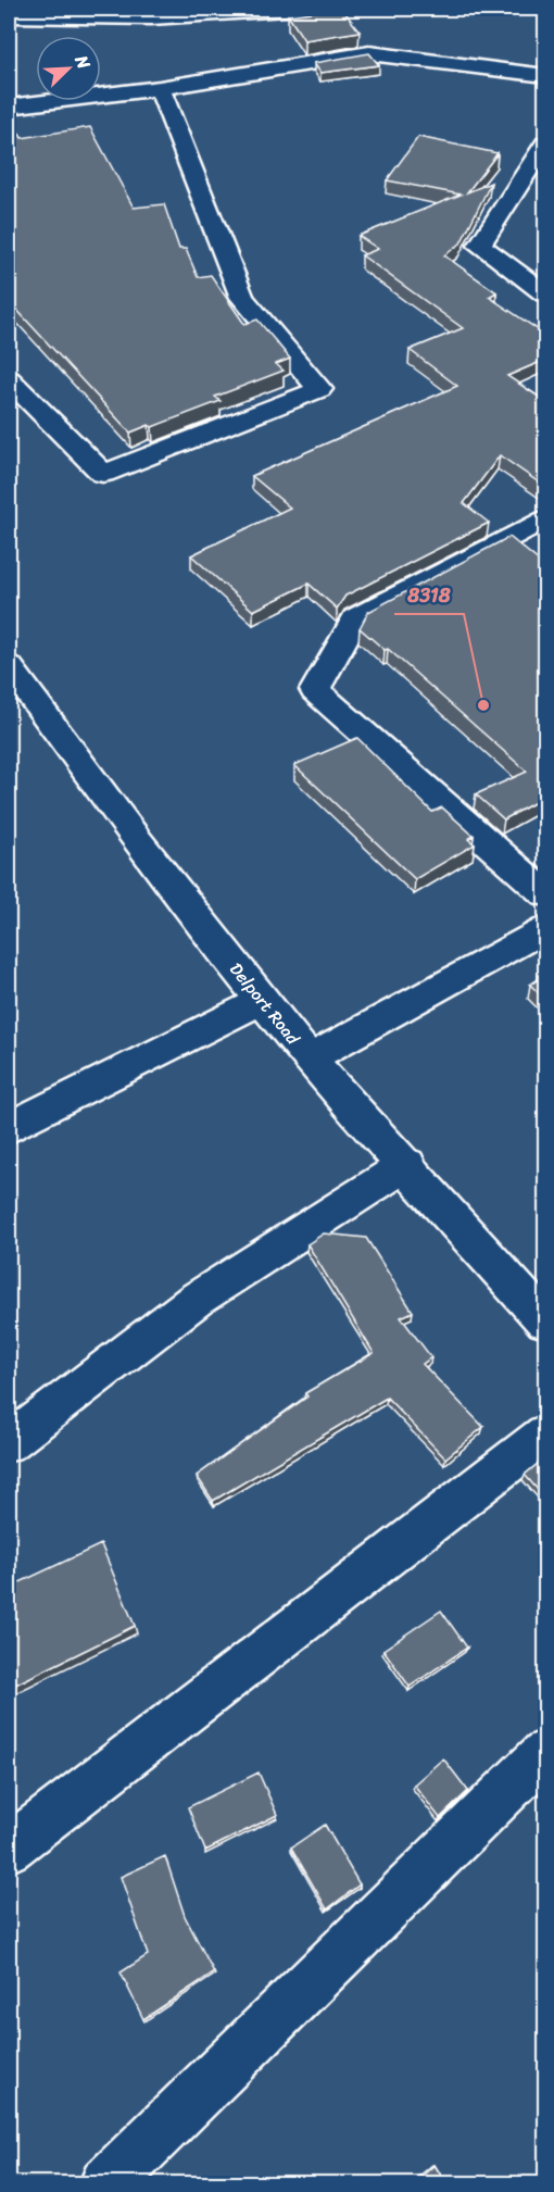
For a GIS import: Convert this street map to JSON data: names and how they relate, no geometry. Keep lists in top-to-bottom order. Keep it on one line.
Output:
{"streets":{"street":["Delport Road"]},"places":["8318"],"north":"top right"}
